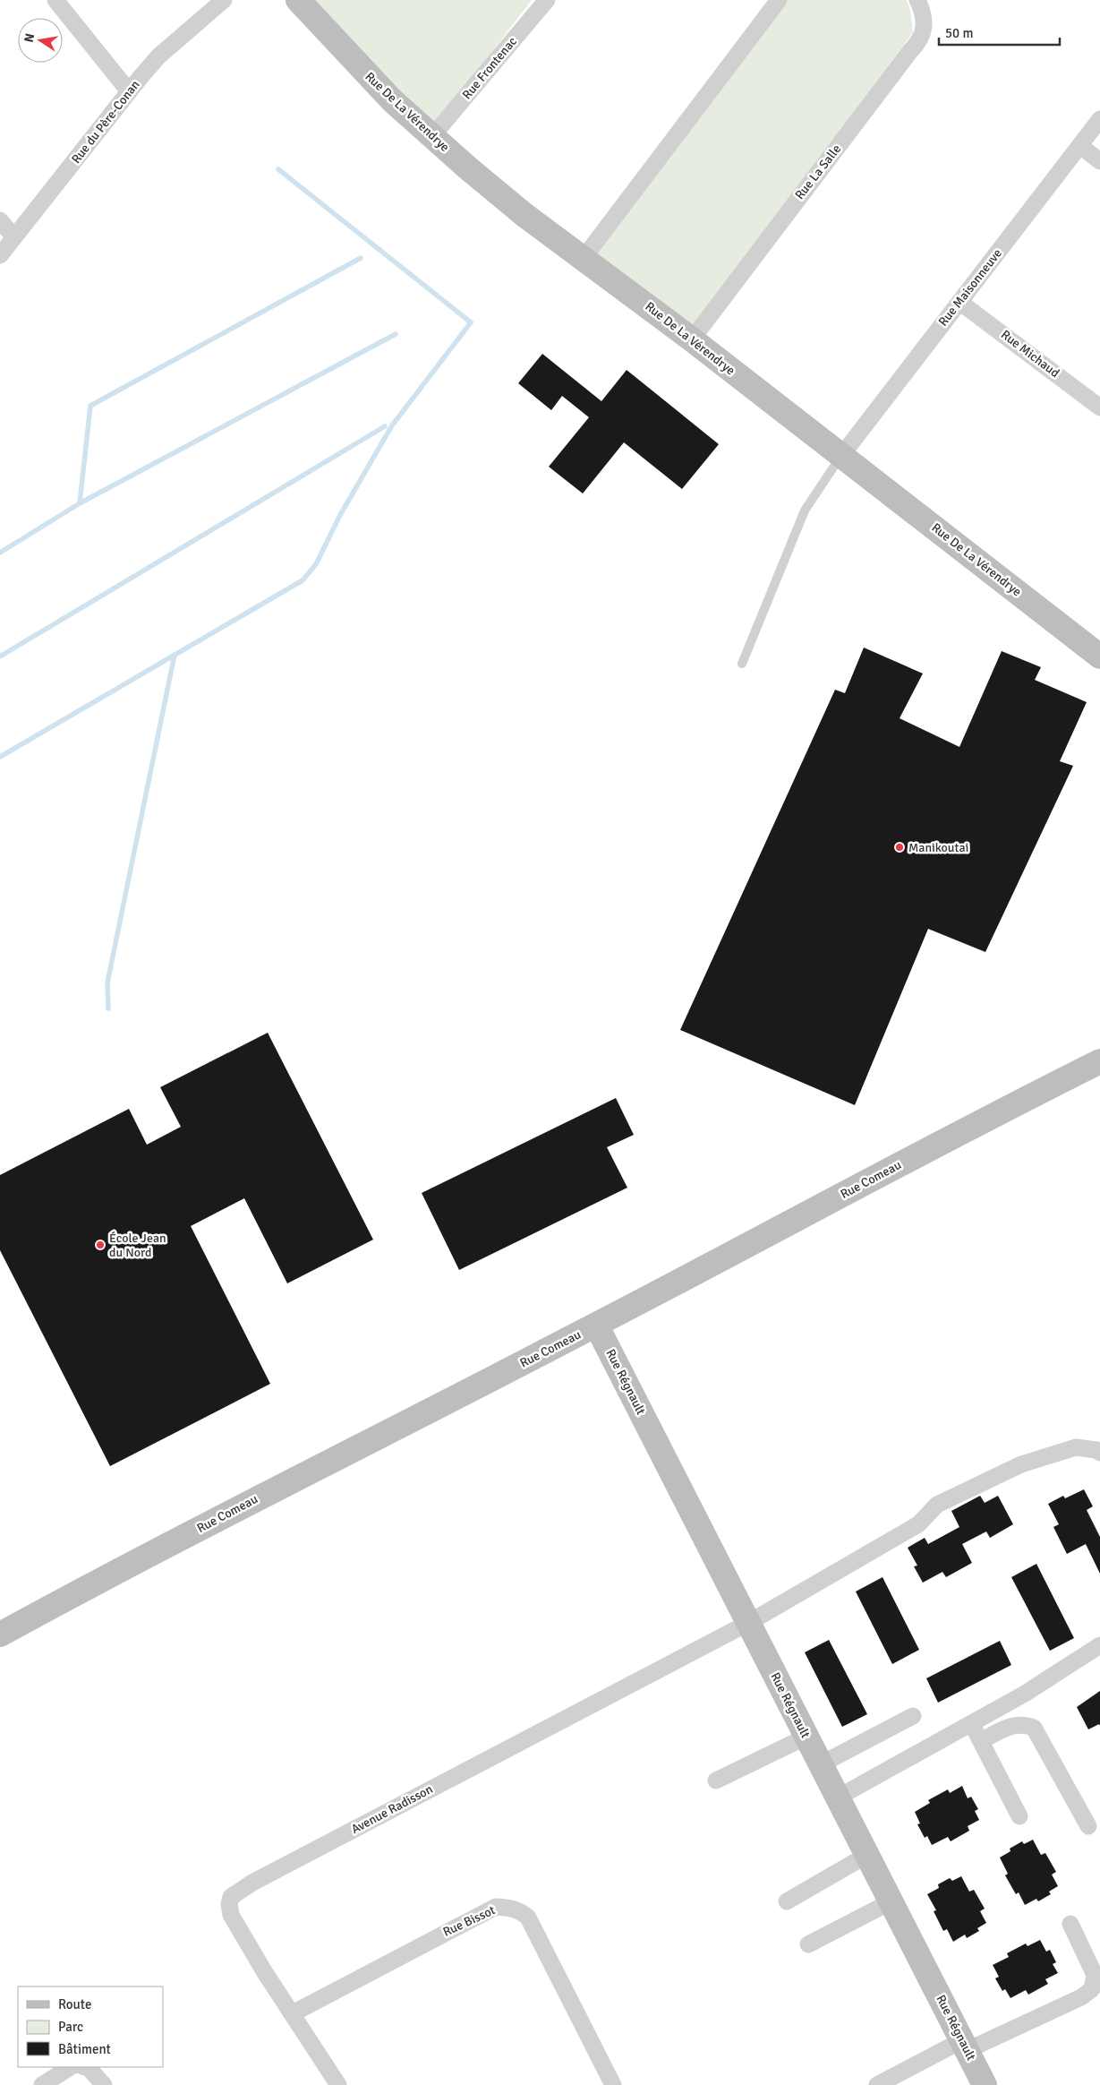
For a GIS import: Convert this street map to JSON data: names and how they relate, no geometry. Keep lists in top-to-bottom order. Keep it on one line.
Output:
{"streets":{"street":["Rue Frontenac","Rue De La Vérendrye","Rue du Père-Conan","Rue La Salle","Rue Maisonneuve","Rue Michaud","Rue Comeau","Rue Régnault","Avenue Radisson","Rue Bissot"]},"crossings":[["Rue Frontenac","Rue De La Vérendrye"],["Rue De La Vérendrye","Rue La Salle"],["Rue De La Vérendrye","Rue Maisonneuve"],["Rue Maisonneuve","Rue Michaud"],["Rue Comeau","Rue Régnault"],["Rue Régnault","Avenue Radisson"],["Avenue Radisson","Rue Bissot"]],"places":["Manikoutai","École Jean du Nord"],"legend":["Route","Parc","Bâtiment"],"scale_bar":"50 m","north":"left"}
